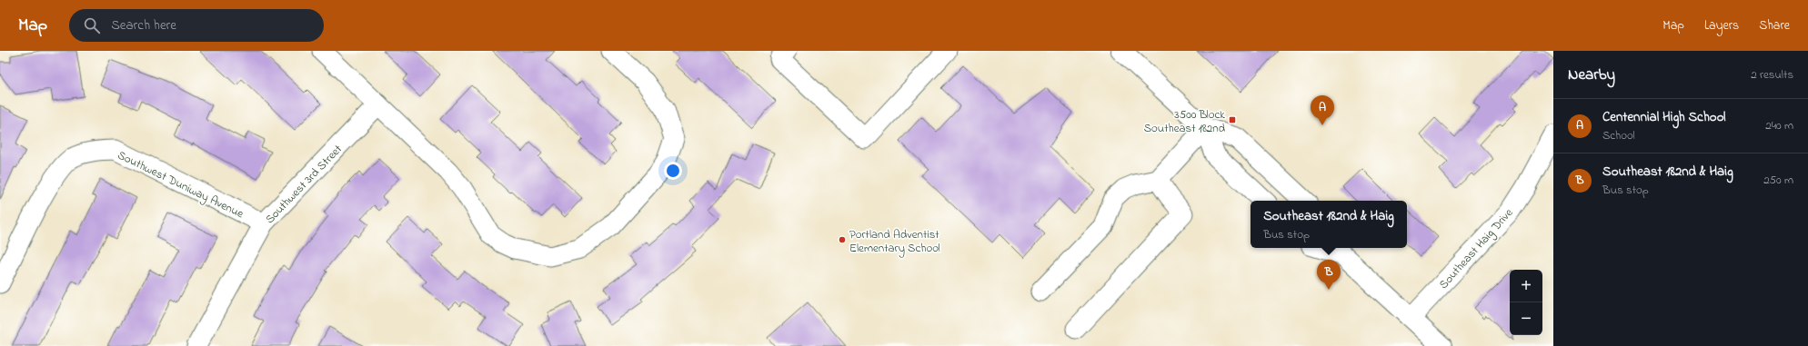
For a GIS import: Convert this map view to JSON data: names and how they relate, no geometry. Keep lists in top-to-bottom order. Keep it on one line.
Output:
{"streets":{"street":["Southwest Duniway Avenue","Southwest 3rd Street","Southeast Haig Drive"]},"crossings":[["Southwest Duniway Avenue","Southwest 3rd Street"]],"places":{"transit":["3500 Block Southeast 182nd"],"other":["Portland Adventist Elementary School"]},"page":{"header":"Map","search":"Search here","nav":["Map","Layers","Share"],"heading":["Nearby","2 results"],"pins":["A","B"],"list":[{"mark":"A","name":"Centennial High School","note":"School","value":"240 m"},{"mark":"B","name":"Southeast 182nd & Haig","note":"Bus stop","value":"250 m"}],"popup":["Southeast 182nd & Haig","Bus stop"],"map_buttons":["+","−"]}}
